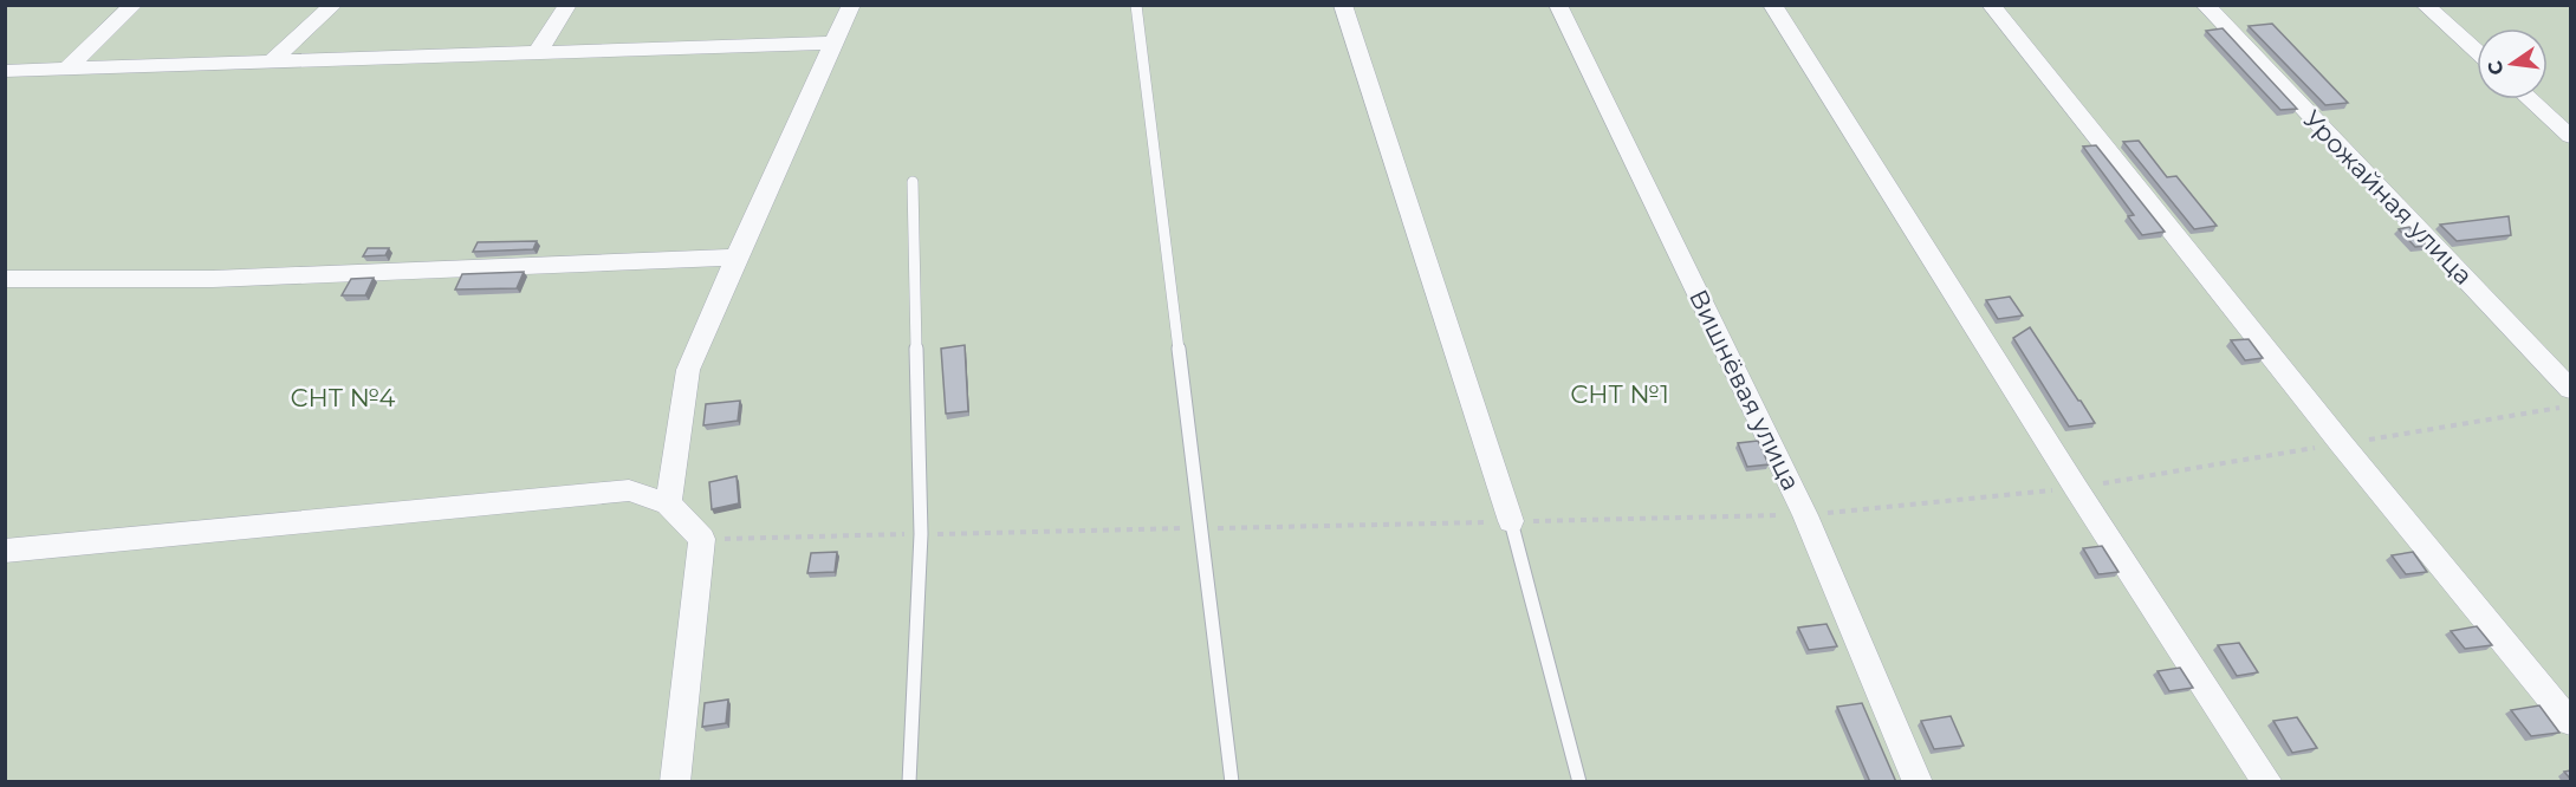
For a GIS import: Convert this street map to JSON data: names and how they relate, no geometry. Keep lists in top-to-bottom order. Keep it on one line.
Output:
{"streets":{"street":["Урожайная улица","Вишнёвая улица"]},"parks":["СНТ №1","СНТ №4"],"north":"left"}
